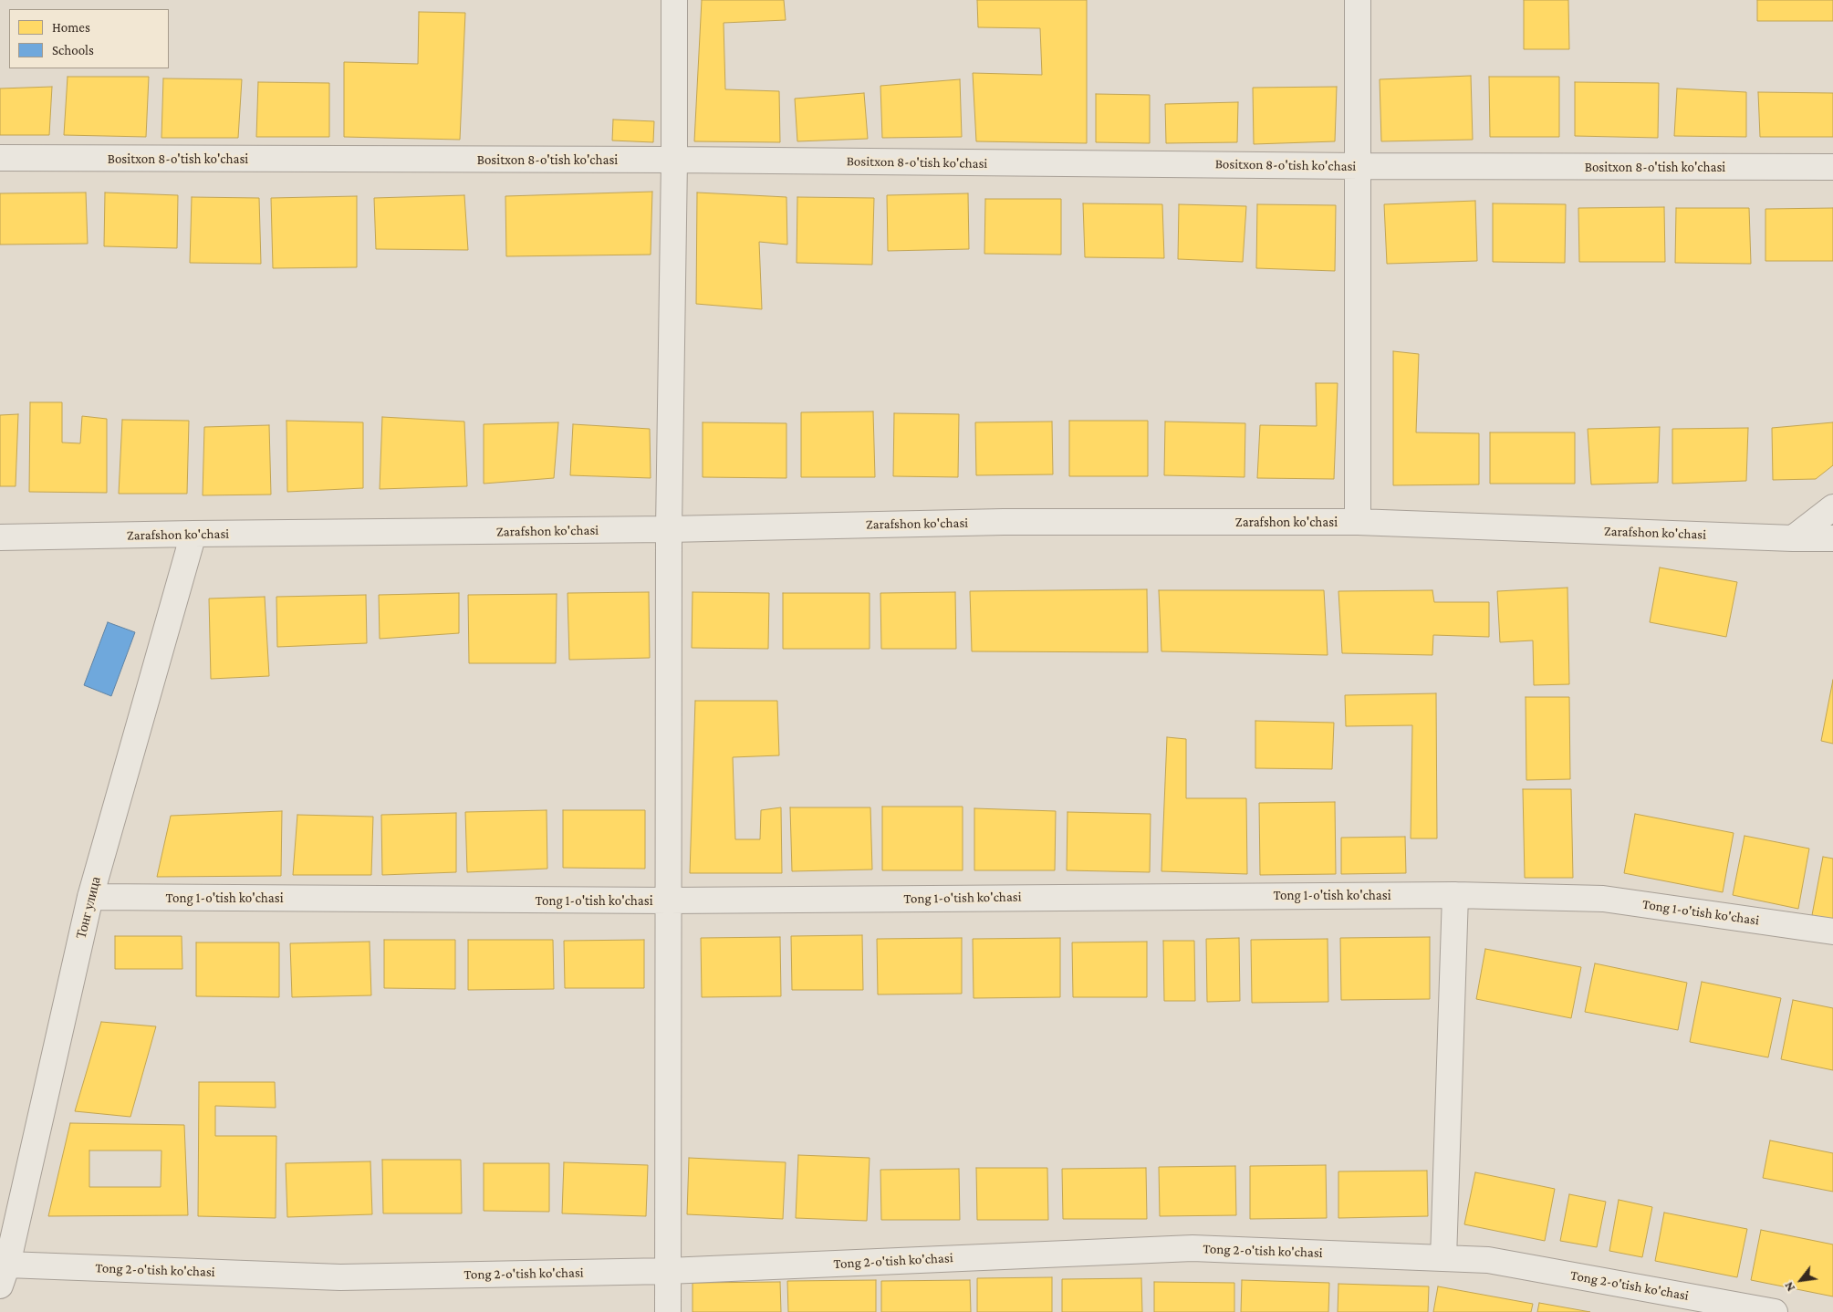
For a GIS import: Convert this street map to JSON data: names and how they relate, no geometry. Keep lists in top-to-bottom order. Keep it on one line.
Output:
{"streets":{"street":["Bositxon 8-o'tish ko'chasi","Zarafshon ko'chasi","Tong 1-o'tish ko'chasi","Тонг улица","Tong 2-o'tish ko'chasi"]},"crossings":[["Zarafshon ko'chasi","Тонг улица"],["Tong 1-o'tish ko'chasi","Тонг улица"],["Тонг улица","Tong 2-o'tish ko'chasi"]],"legend":["Homes","Schools"],"north":"bottom left"}
